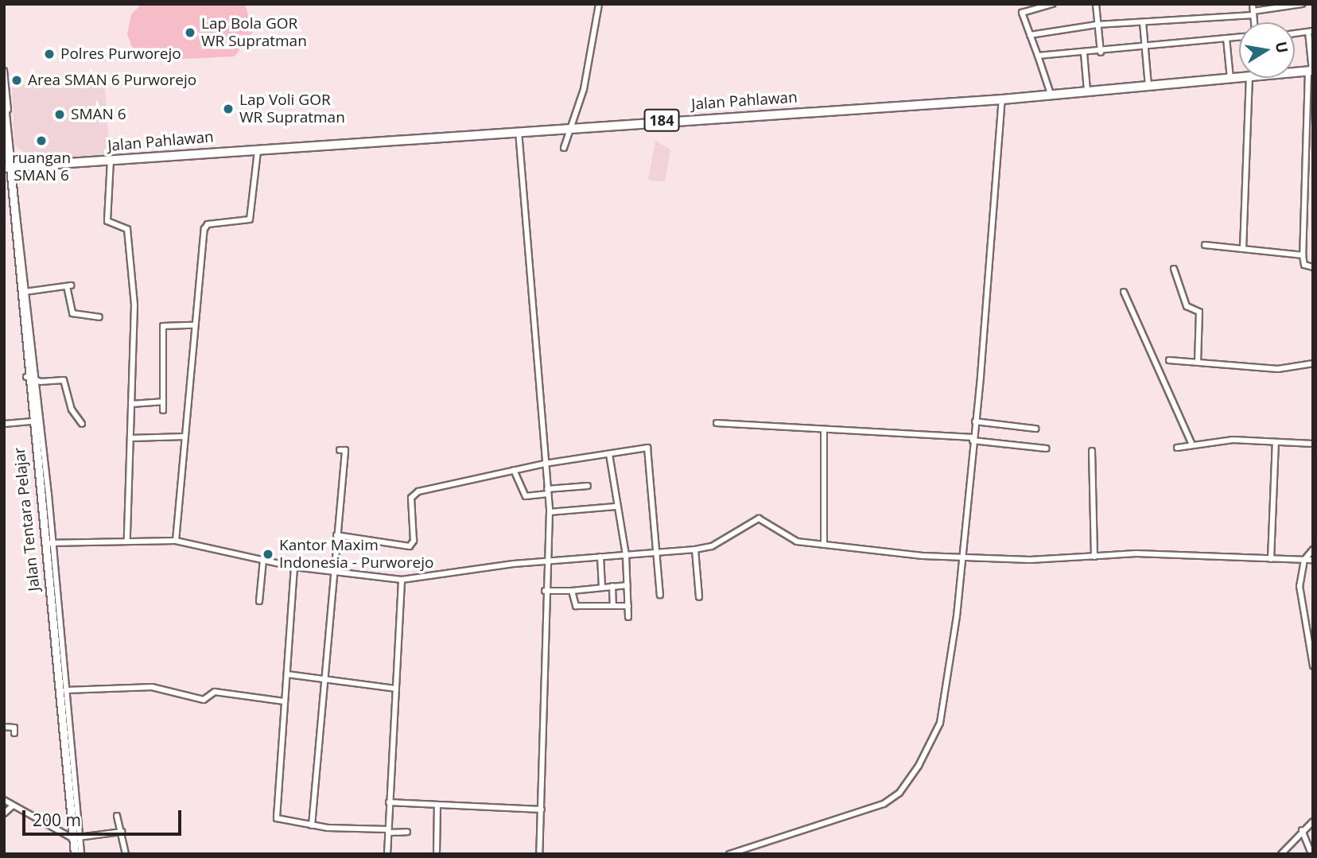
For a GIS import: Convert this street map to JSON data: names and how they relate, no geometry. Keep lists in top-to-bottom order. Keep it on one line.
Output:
{"streets":{"main road":["Jalan Pahlawan","184","Jalan Tentara Pelajar"]},"crossings":[["Jalan Pahlawan","Jalan Tentara Pelajar"]],"places":["Lap Bola GOR WR Supratman","Polres Purworejo","Area SMAN 6 Purworejo","Lap Voli GOR WR Supratman","SMAN 6","ruangan SMAN 6","Kantor Maxim Indonesia - Purworejo"],"scale_bar":"200 m","north":"right"}
